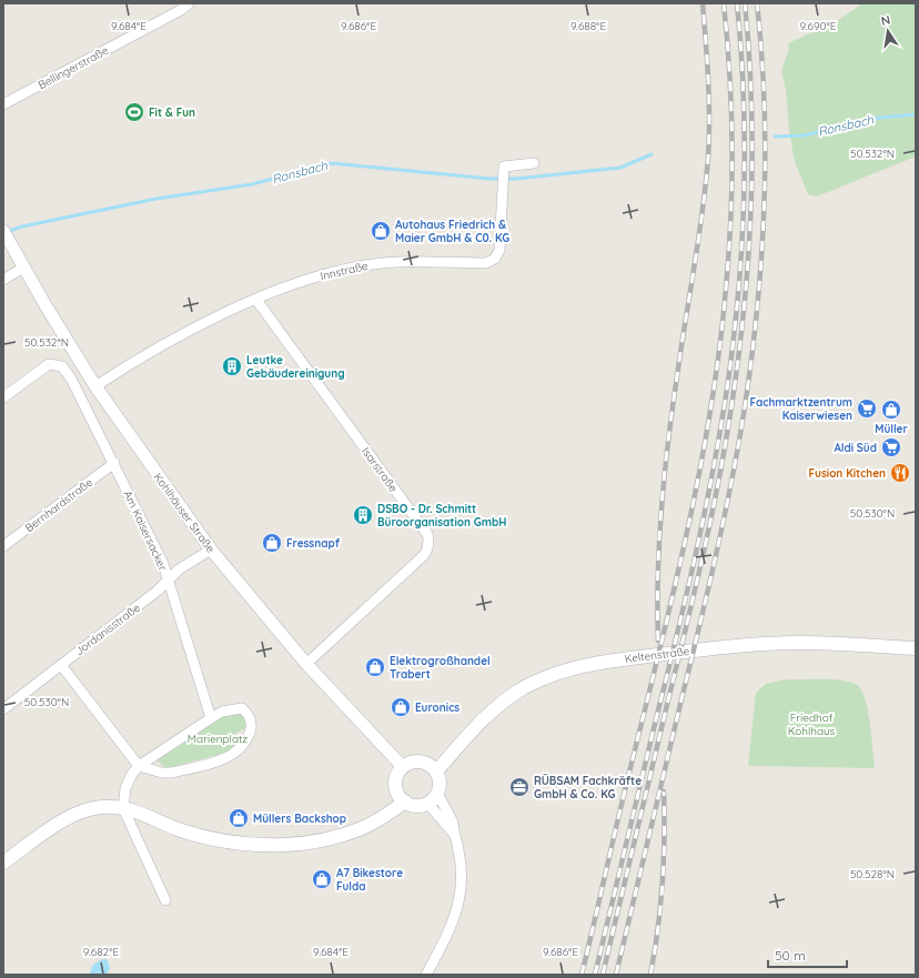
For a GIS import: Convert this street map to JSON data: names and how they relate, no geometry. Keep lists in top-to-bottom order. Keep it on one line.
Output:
{"streets":{"main road":["Keltenstraße"],"street":["Bellingerstraße","Innstraße","Isarstraße","Bernhardstraße","Kohlhäuser Straße","Am Kaisersacker","Jordanisstraße"]},"crossings":[["Innstraße","Isarstraße"],["Innstraße","Kohlhäuser Straße"],["Isarstraße","Kohlhäuser Straße"],["Bernhardstraße","Am Kaisersacker"],["Kohlhäuser Straße","Jordanisstraße"],["Kohlhäuser Straße","Keltenstraße"],["Am Kaisersacker","Jordanisstraße"]],"water":["Ronsbach"],"parks":["Friedhof Kohlhaus","Marienplatz"],"places":{"sports":["Fit & Fun"],"shop":["Autohaus Friedrich & Maier GmbH & C0. KG","Müller","Fressnapf","Elektrogroßhandel Trabert","Euronics","Müllers Backshop","A7 Bikestore Fulda"],"building":["Leutke Gebäudereinigung","DSBO - Dr. Schmitt Büroorganisation GmbH"],"supermarket":["Fachmarktzentrum Kaiserwiesen","Aldi Süd"],"restaurant":["Fusion Kitchen"],"office":["RÜBSAM Fachkräfte GmbH & Co. KG"]},"scale_bar":"50 m","north":"top","coordinates":["9.684°E","9.686°E","9.688°E","9.690°E","50.532°N","50.530°N","50.528°N","9.682°E"]}
